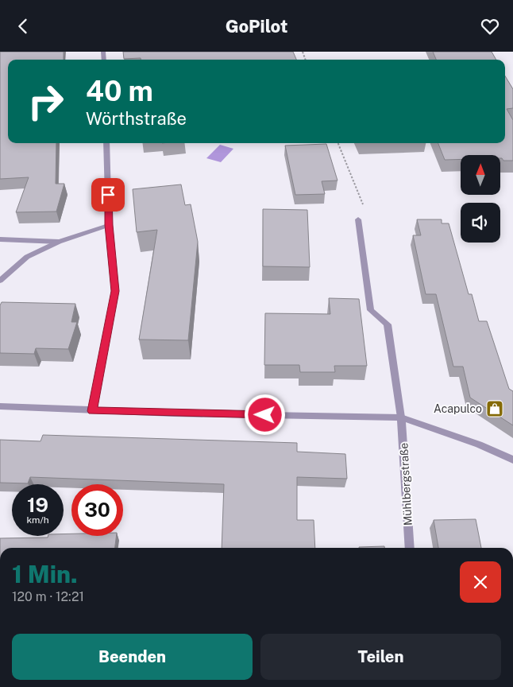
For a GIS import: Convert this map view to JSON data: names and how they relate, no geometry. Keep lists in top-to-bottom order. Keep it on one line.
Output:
{"streets":{"street":["Mühlbergstraße"]},"places":{"shop":["Acapulco"]},"north":"top","page":{"header":"GoPilot","turn":["40 m","Wörthstraße"],"speed":"19 km/h","limit":"30","heading":["1 Min.","120 m · 12:21"],"buttons":["Beenden","Teilen"]}}
